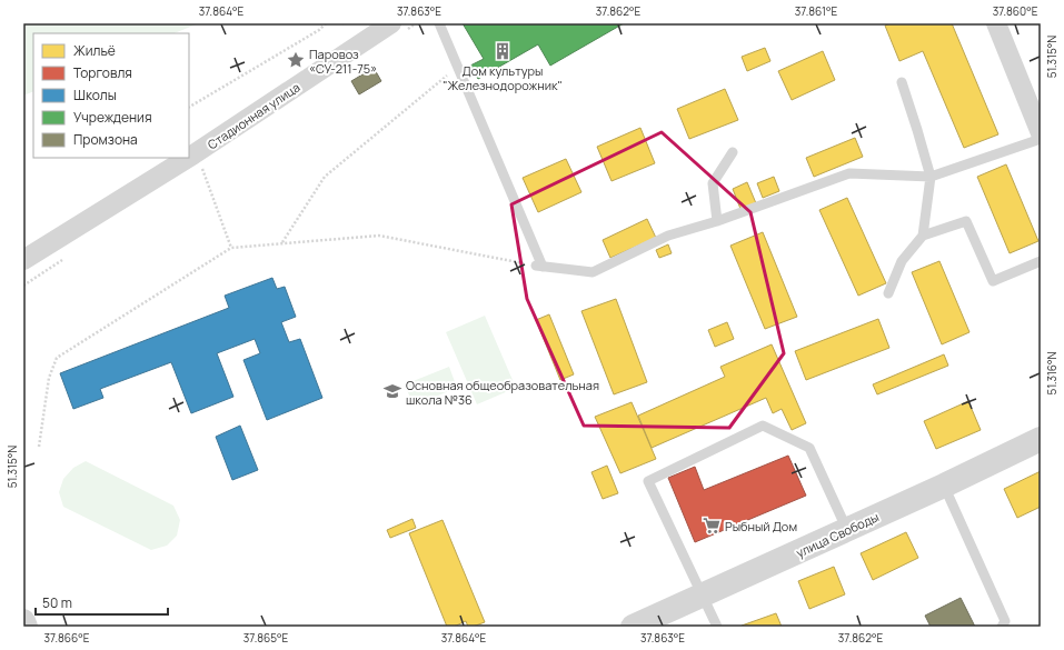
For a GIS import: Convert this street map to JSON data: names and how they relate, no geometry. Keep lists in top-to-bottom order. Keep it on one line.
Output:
{"streets":{"street":["Стадионная улица","улица Свободы"]},"places":{"building":["Дом культуры \"Железнодорожник\""],"place":["Паровоз «СУ-211-75»"],"school or university":["Основная общеобразовательная школа №36"],"supermarket":["Рыбный Дом"]},"legend":["Жильё","Торговля","Школы","Учреждения","Промзона"],"scale_bar":"50 m","coordinates":["37.864°E","37.863°E","37.862°E","37.861°E","37.860°E","51.315°N","51.316°N","37.866°E","37.865°E"]}
